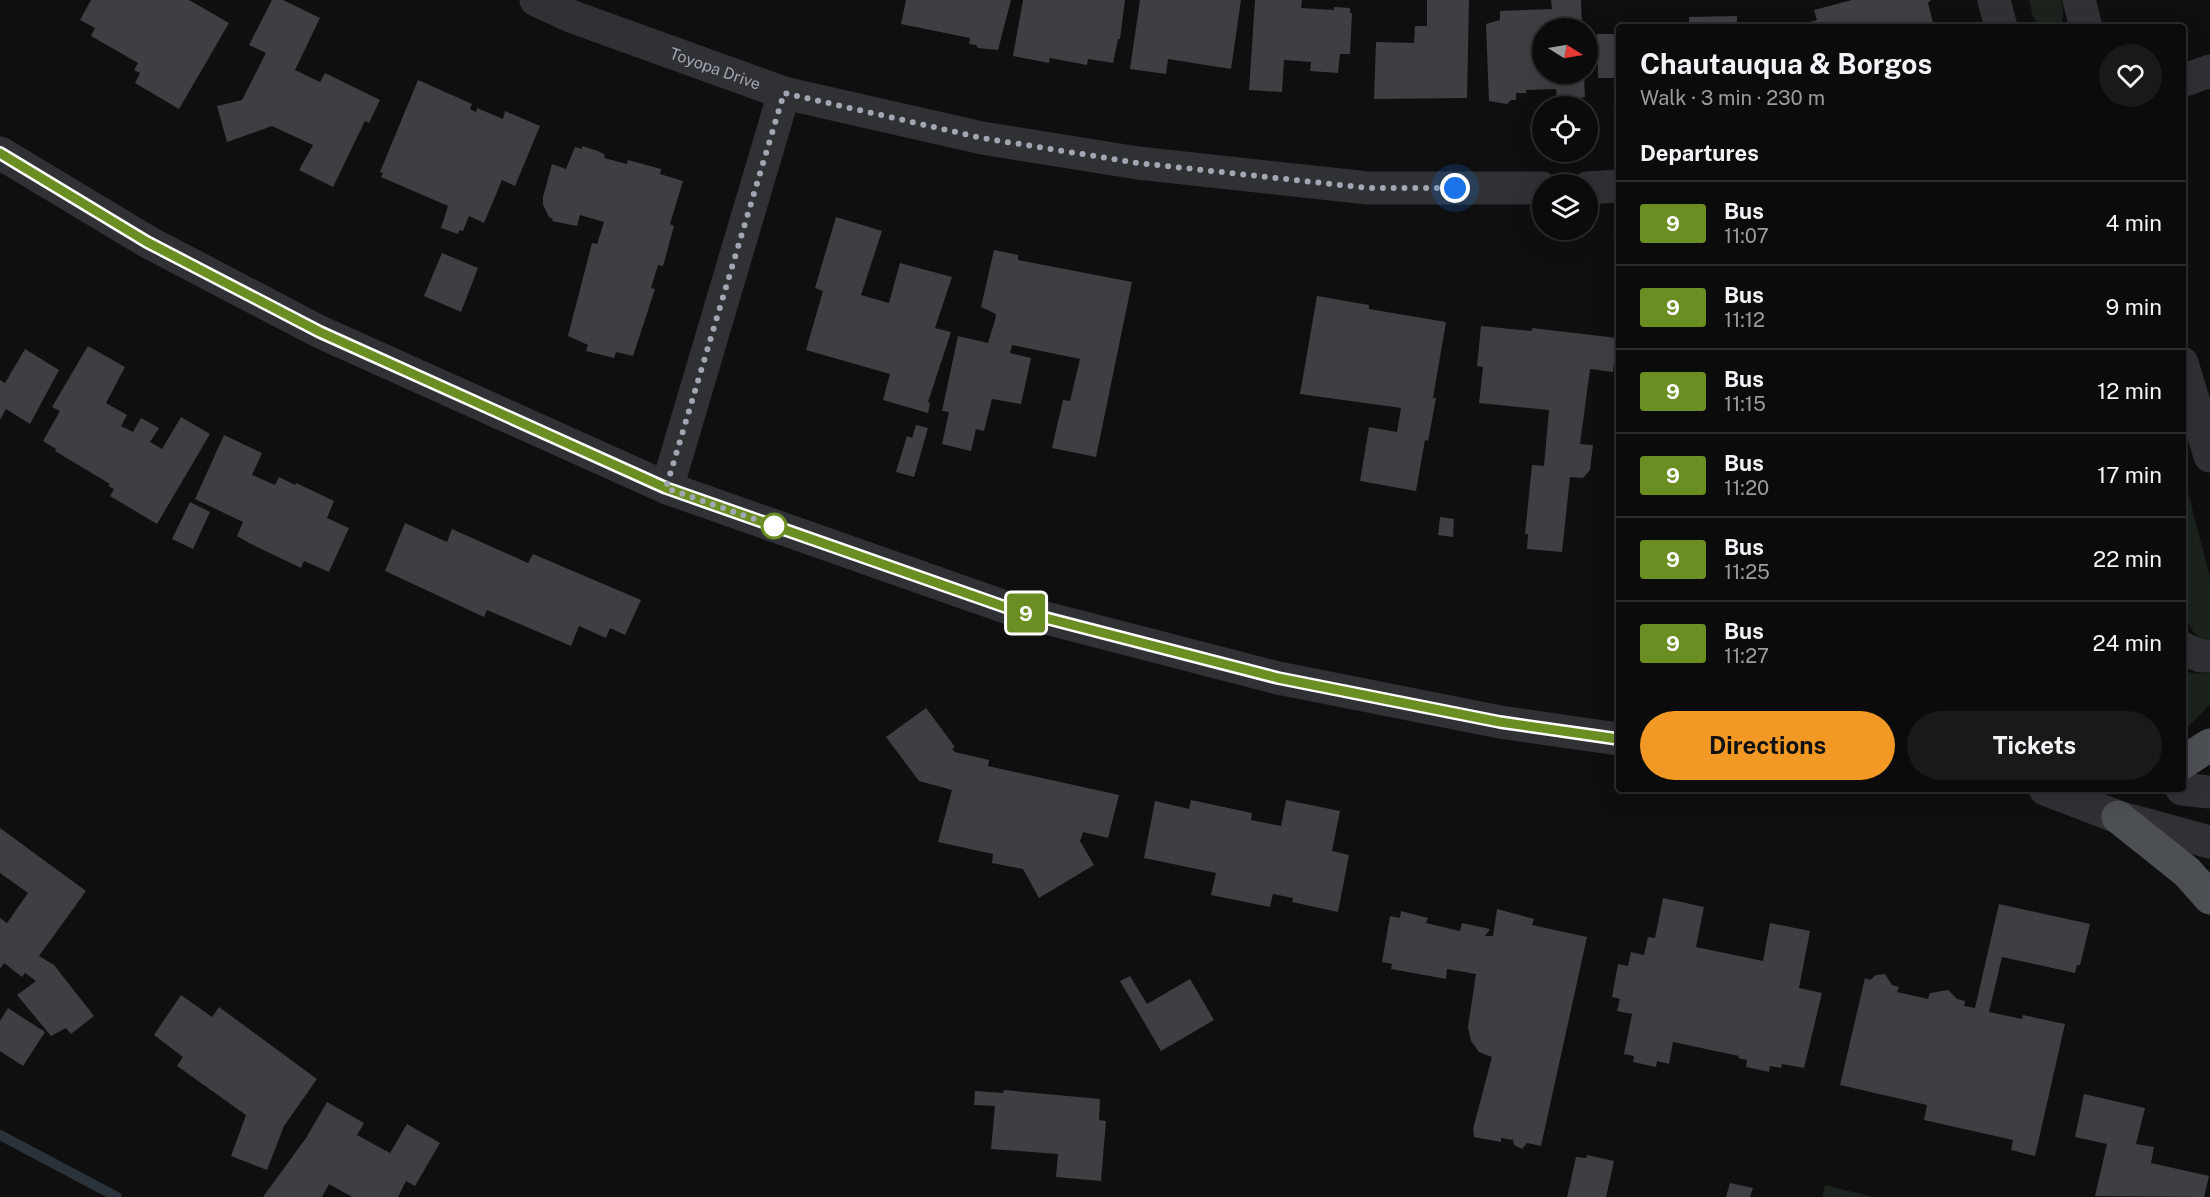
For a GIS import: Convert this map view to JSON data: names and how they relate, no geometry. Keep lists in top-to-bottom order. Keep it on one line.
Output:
{"streets":{"street":["Toyopa Drive"]},"lines":["bus line 9"],"north":"right","page":{"on_map":"9","heading":[["Chautauqua & Borgos","Walk · 3 min · 230 m"],"Departures"],"list":[{"mark":"9","name":"Bus","note":"11:07","value":"4 min"},{"mark":"9","name":"Bus","note":"11:12","value":"9 min"},{"mark":"9","name":"Bus","note":"11:15","value":"12 min"},{"mark":"9","name":"Bus","note":"11:20","value":"17 min"},{"mark":"9","name":"Bus","note":"11:25","value":"22 min"},{"mark":"9","name":"Bus","note":"11:27","value":"24 min"}],"buttons":["Directions","Tickets"]}}
